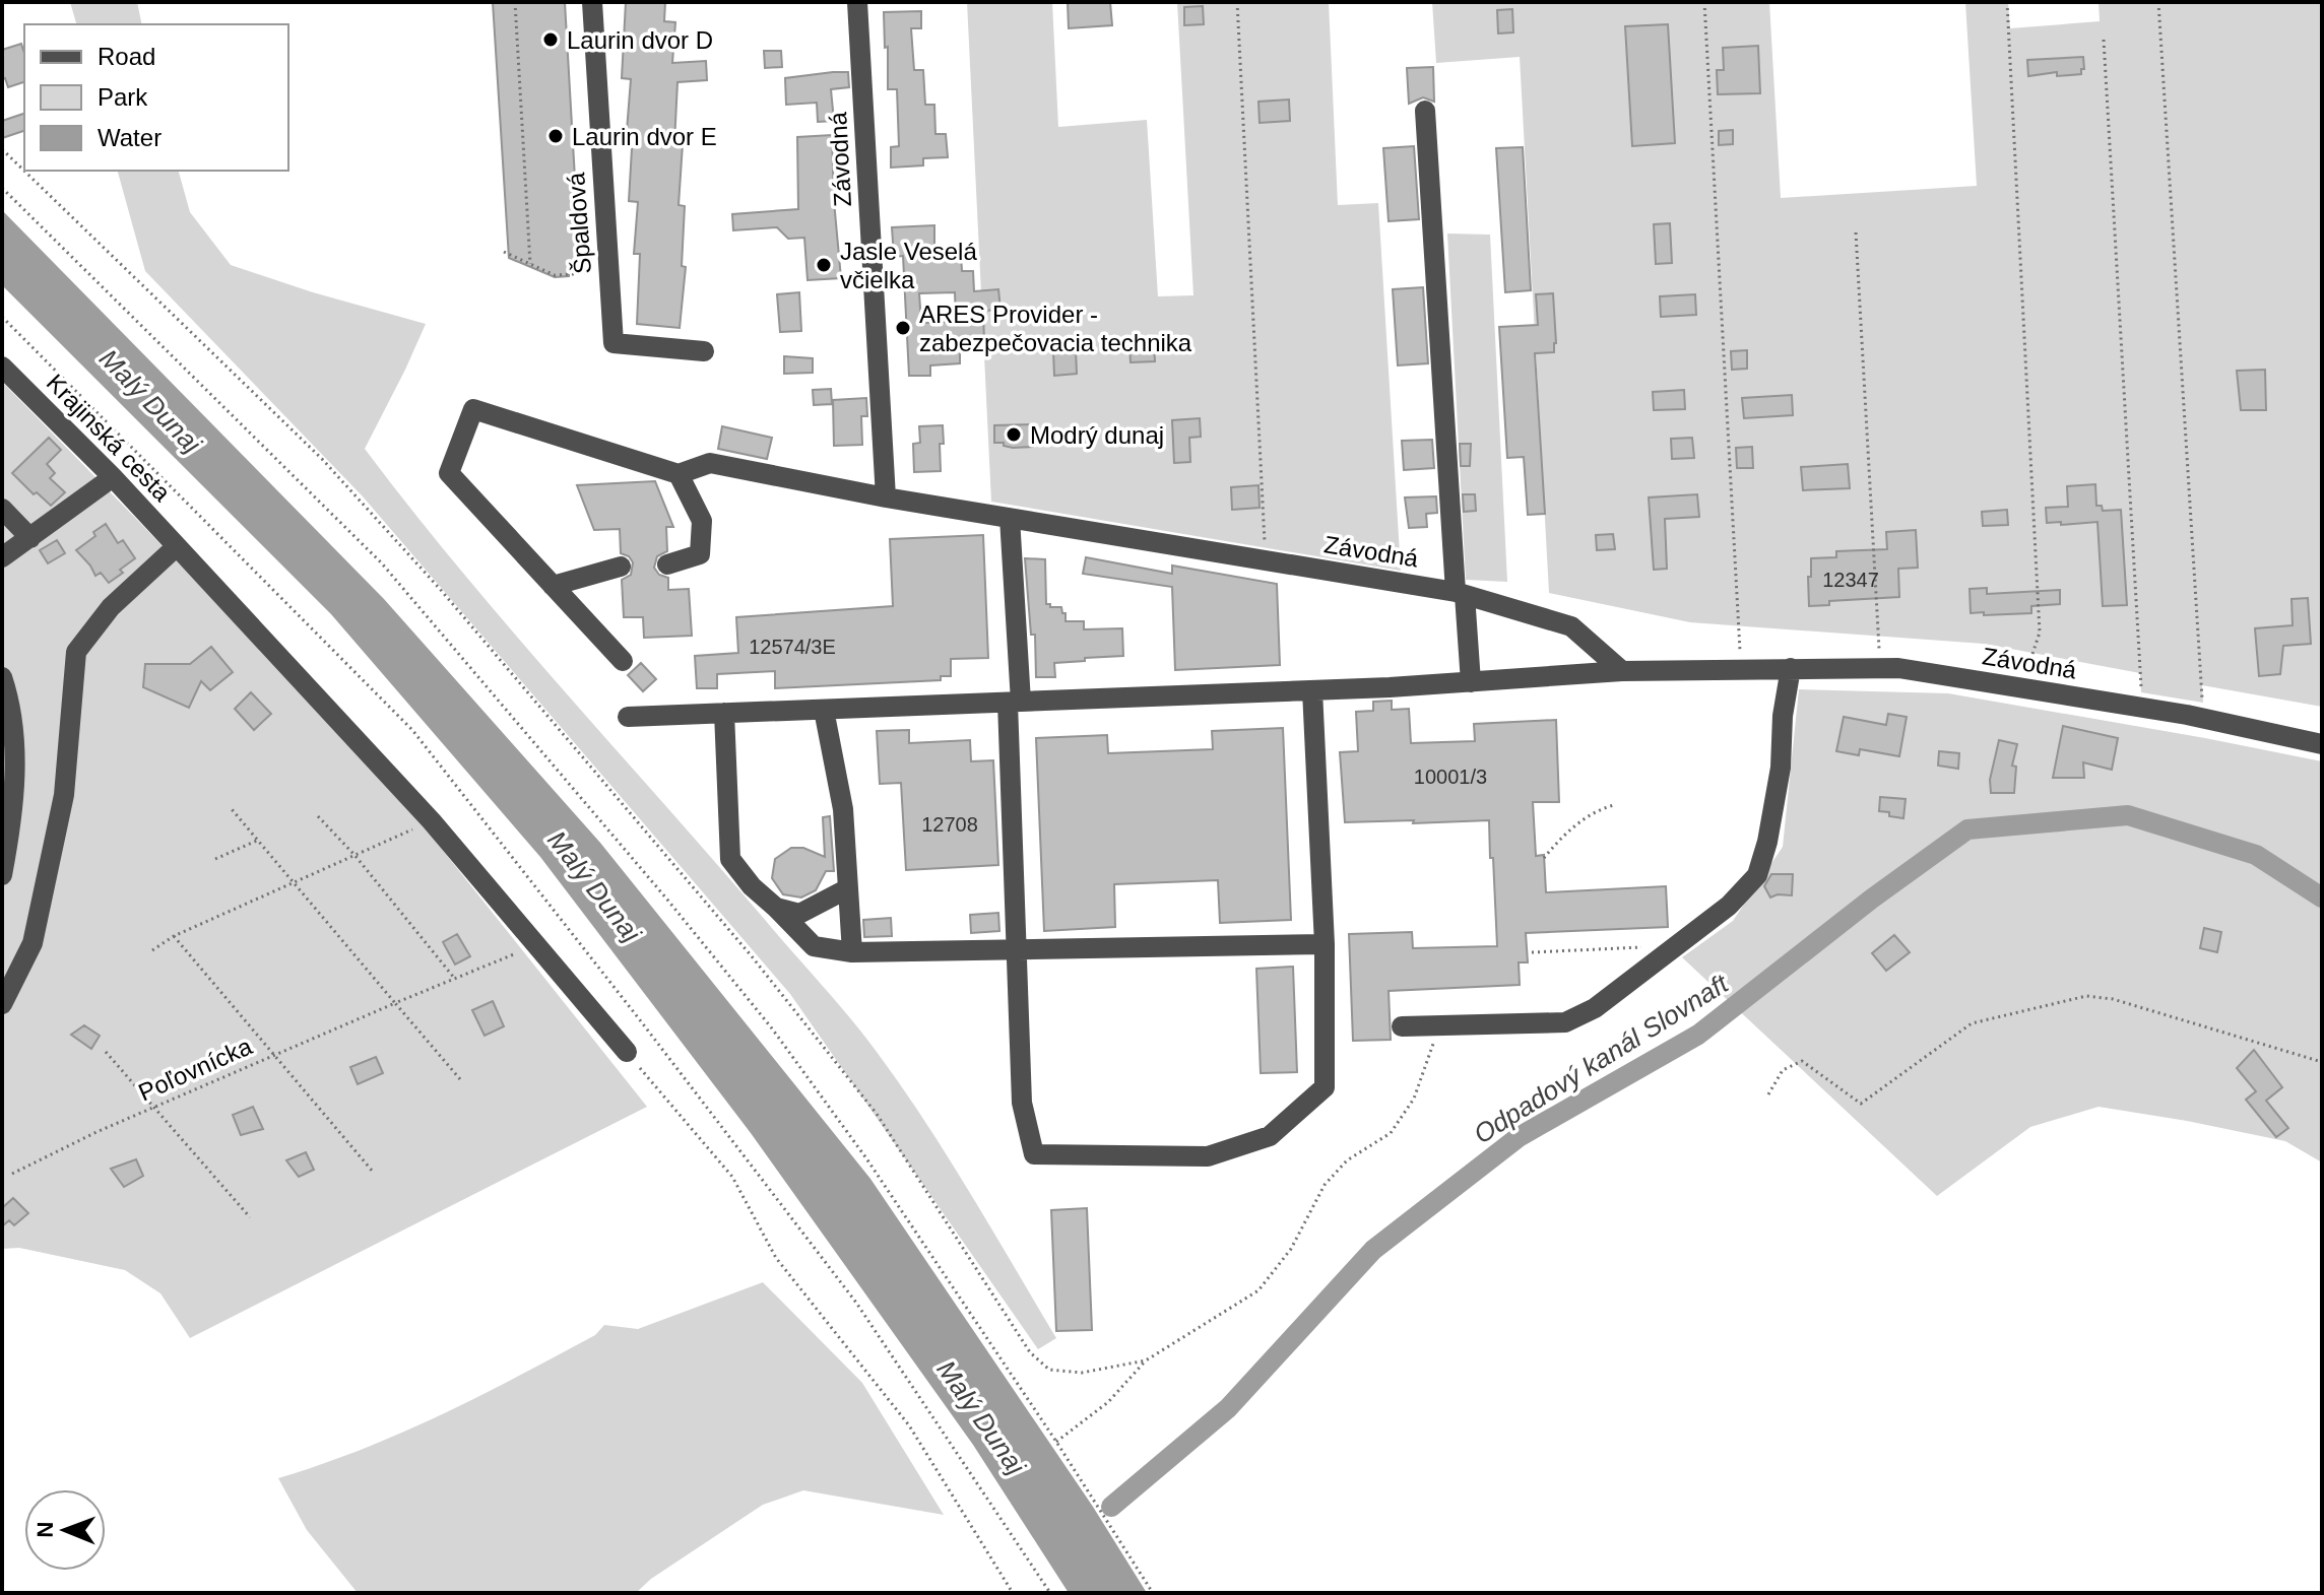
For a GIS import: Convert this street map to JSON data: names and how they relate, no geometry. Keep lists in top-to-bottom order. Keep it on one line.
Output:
{"streets":{"street":["Závodná","Špaldová","Krajinská cesta"],"path":["Poľovnícka"]},"crossings":[["Krajinská cesta","Poľovnícka"]],"water":["Malý Dunaj","Odpadový kanál Slovnaft"],"places":["Laurin dvor D","Laurin dvor E","Jasle Veselá včielka","ARES Provider - zabezpečovacia technika","Modrý dunaj"],"house_numbers":["12347","12574/3E","10001/3","12708"],"legend":["Road","Park","Water"],"north":"left"}
